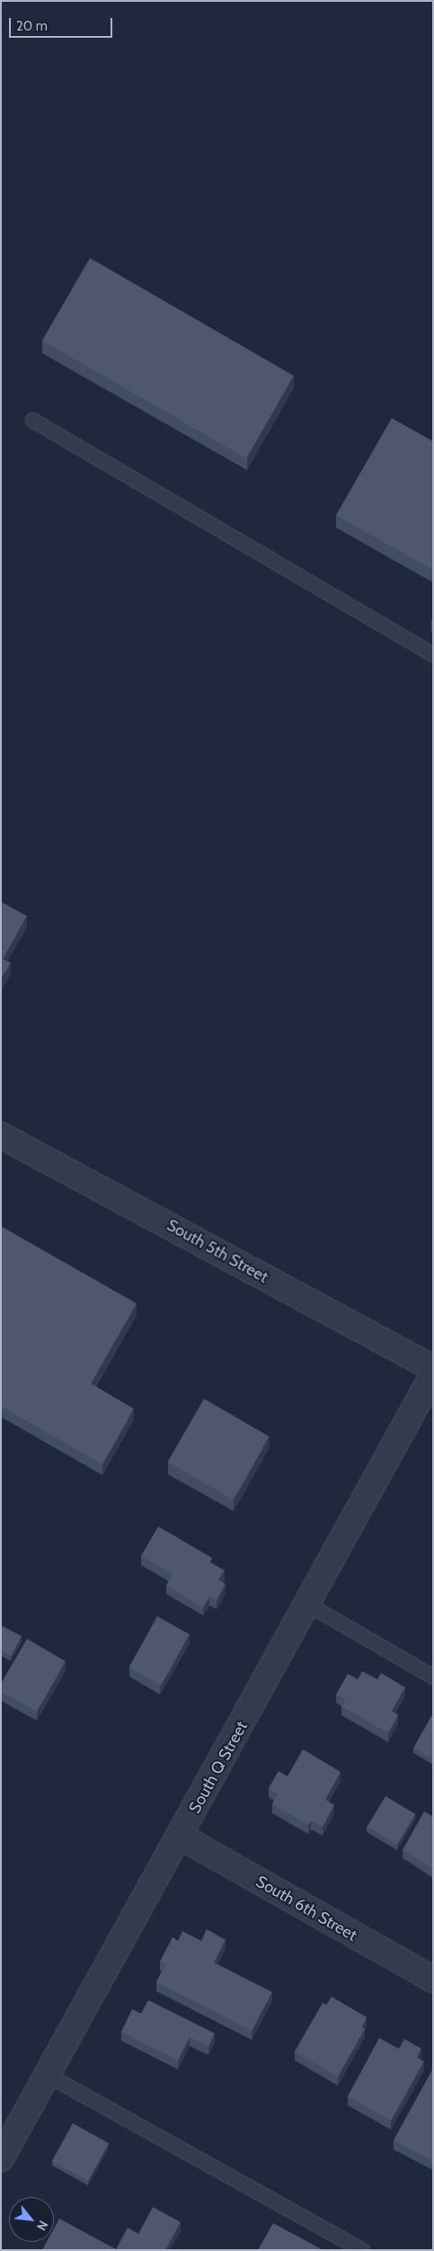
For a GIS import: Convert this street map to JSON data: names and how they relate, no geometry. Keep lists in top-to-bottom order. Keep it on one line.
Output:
{"streets":{"street":["South 5th Street","South Q Street","South 6th Street"]},"crossings":[["South Q Street","South 6th Street"]],"scale_bar":"20 m","north":"bottom right"}
